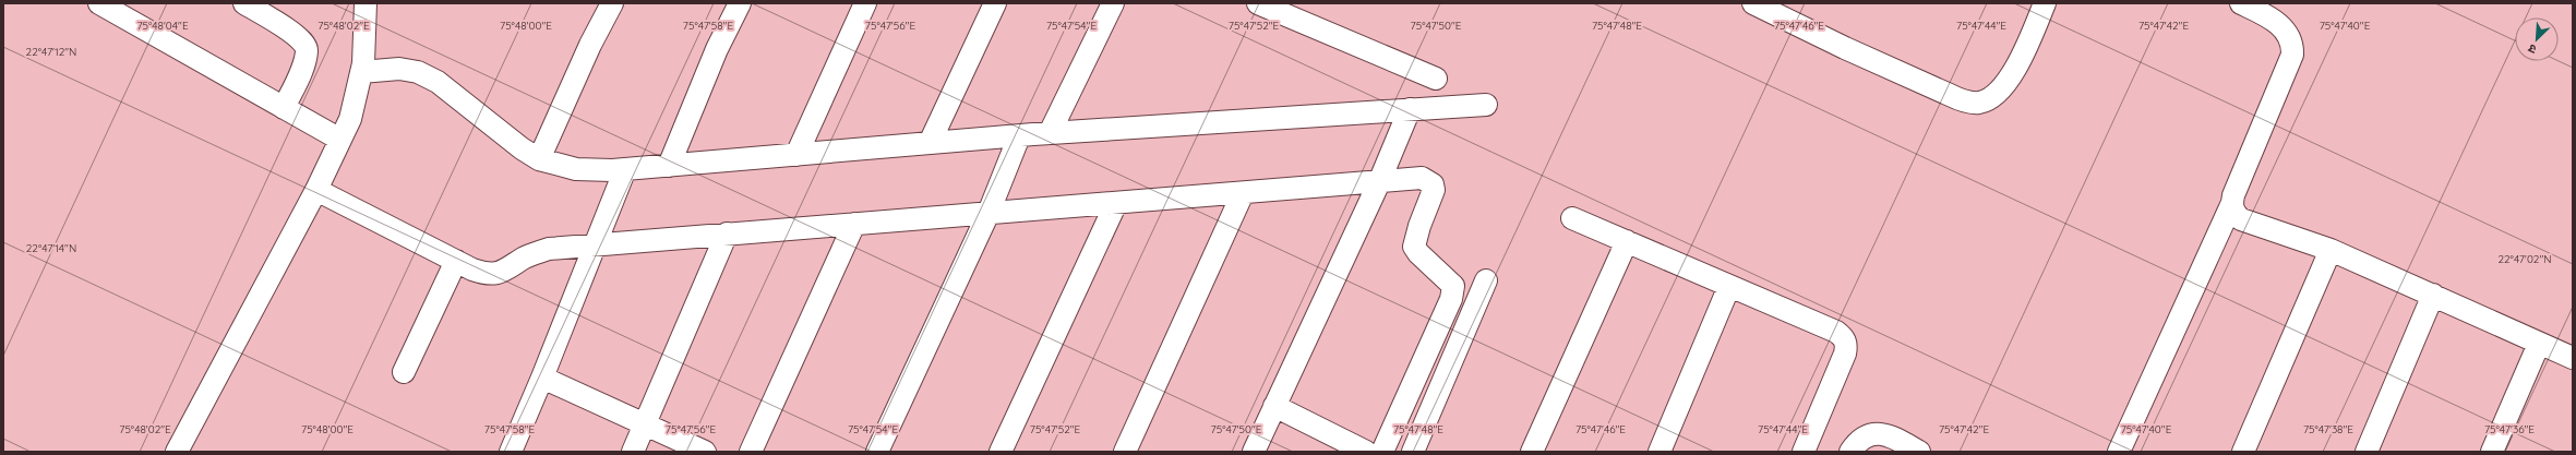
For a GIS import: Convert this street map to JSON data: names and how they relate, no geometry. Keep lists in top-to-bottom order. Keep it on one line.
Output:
{"north":"bottom left","coordinates":["75°48'04\"E","75°48'02\"E","75°48'00\"E","75°47'58\"E","75°47'56\"E","75°47'54\"E","75°47'52\"E","75°47'50\"E","75°47'48\"E","75°47'46\"E","75°47'44\"E","75°47'42\"E","75°47'40\"E","22°47'12\"N","22°47'14\"N","22°47'02\"N","75°47'38\"E","75°47'36\"E"]}
